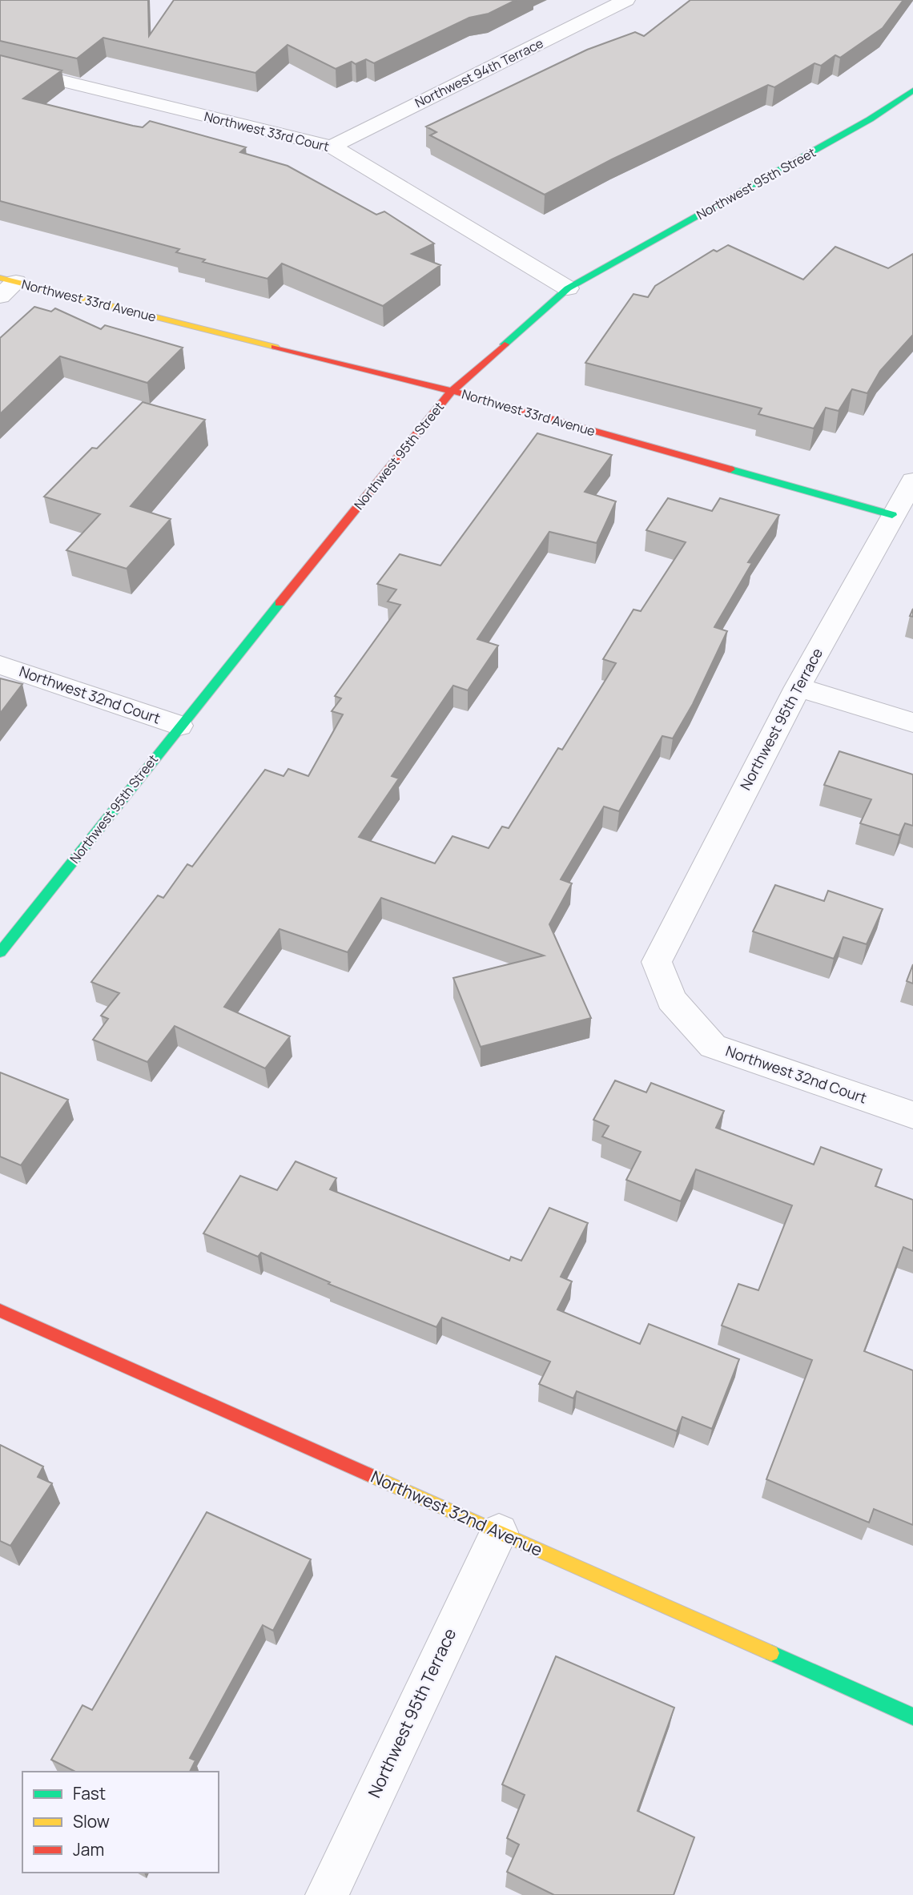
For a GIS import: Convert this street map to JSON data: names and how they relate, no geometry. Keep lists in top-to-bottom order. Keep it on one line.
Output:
{"streets":{"street":["Northwest 94th Terrace","Northwest 33rd Court","Northwest 95th Street","Northwest 33rd Avenue","Northwest 32nd Court","Northwest 95th Terrace","Northwest 32nd Avenue"]},"crossings":[["Northwest 94th Terrace","Northwest 33rd Court"],["Northwest 33rd Court","Northwest 95th Street"],["Northwest 95th Street","Northwest 33rd Avenue"],["Northwest 95th Street","Northwest 32nd Court"],["Northwest 33rd Avenue","Northwest 95th Terrace"],["Northwest 32nd Court","Northwest 95th Terrace"],["Northwest 95th Terrace","Northwest 32nd Avenue"]],"legend":["Fast","Slow","Jam"]}
